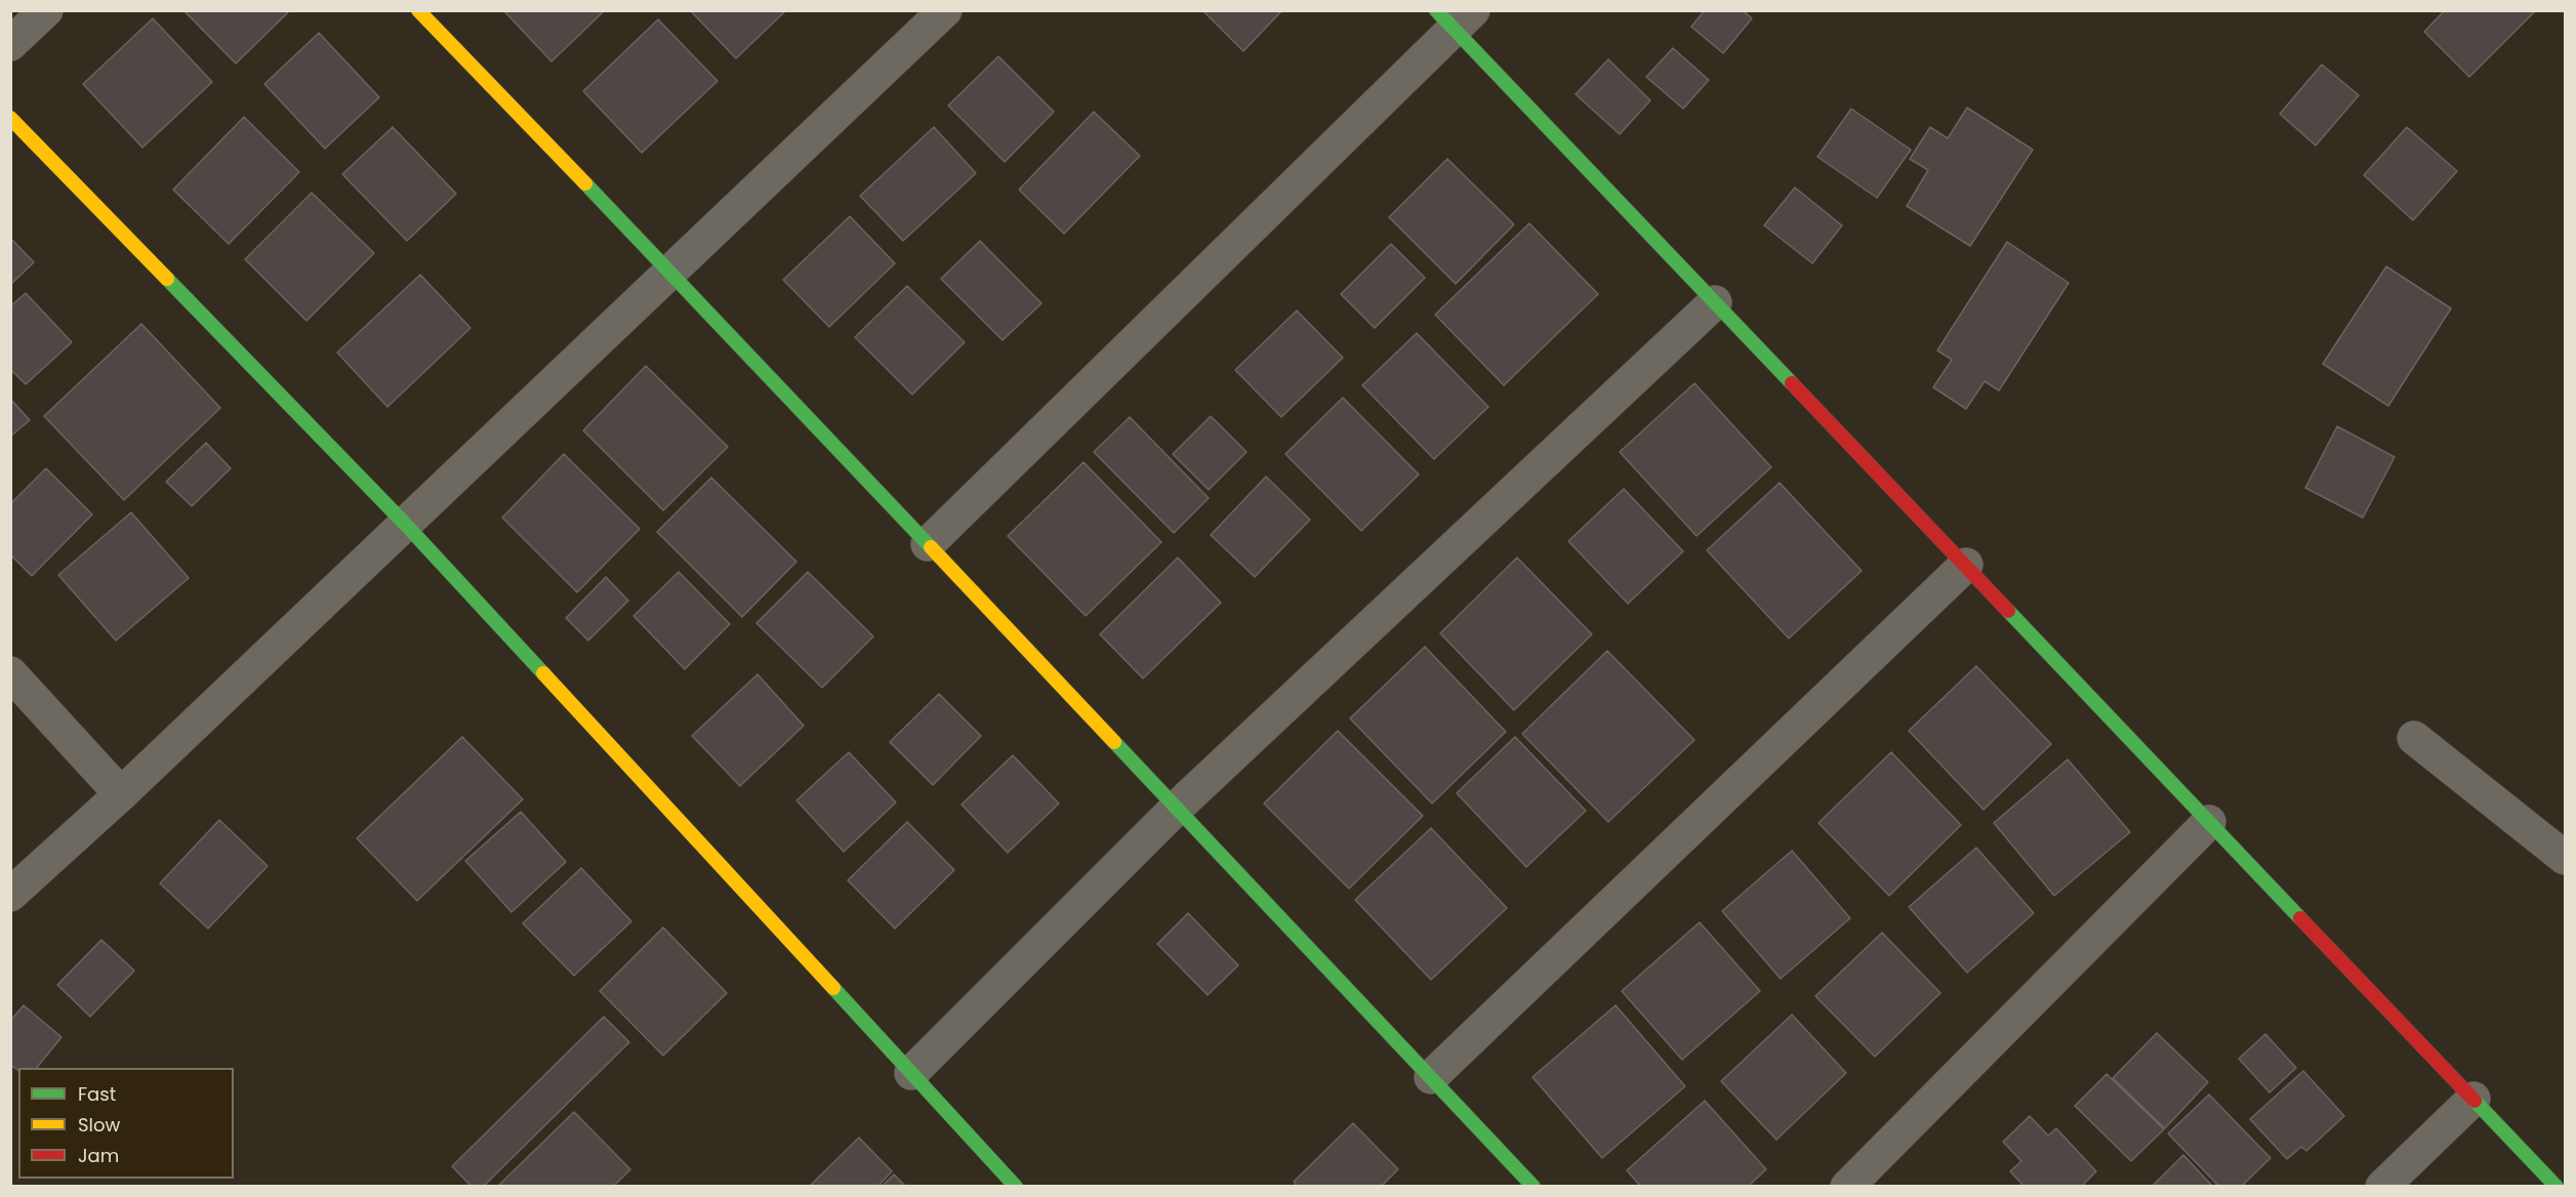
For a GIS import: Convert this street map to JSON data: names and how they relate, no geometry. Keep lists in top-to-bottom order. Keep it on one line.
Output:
{"legend":["Fast","Slow","Jam"]}
